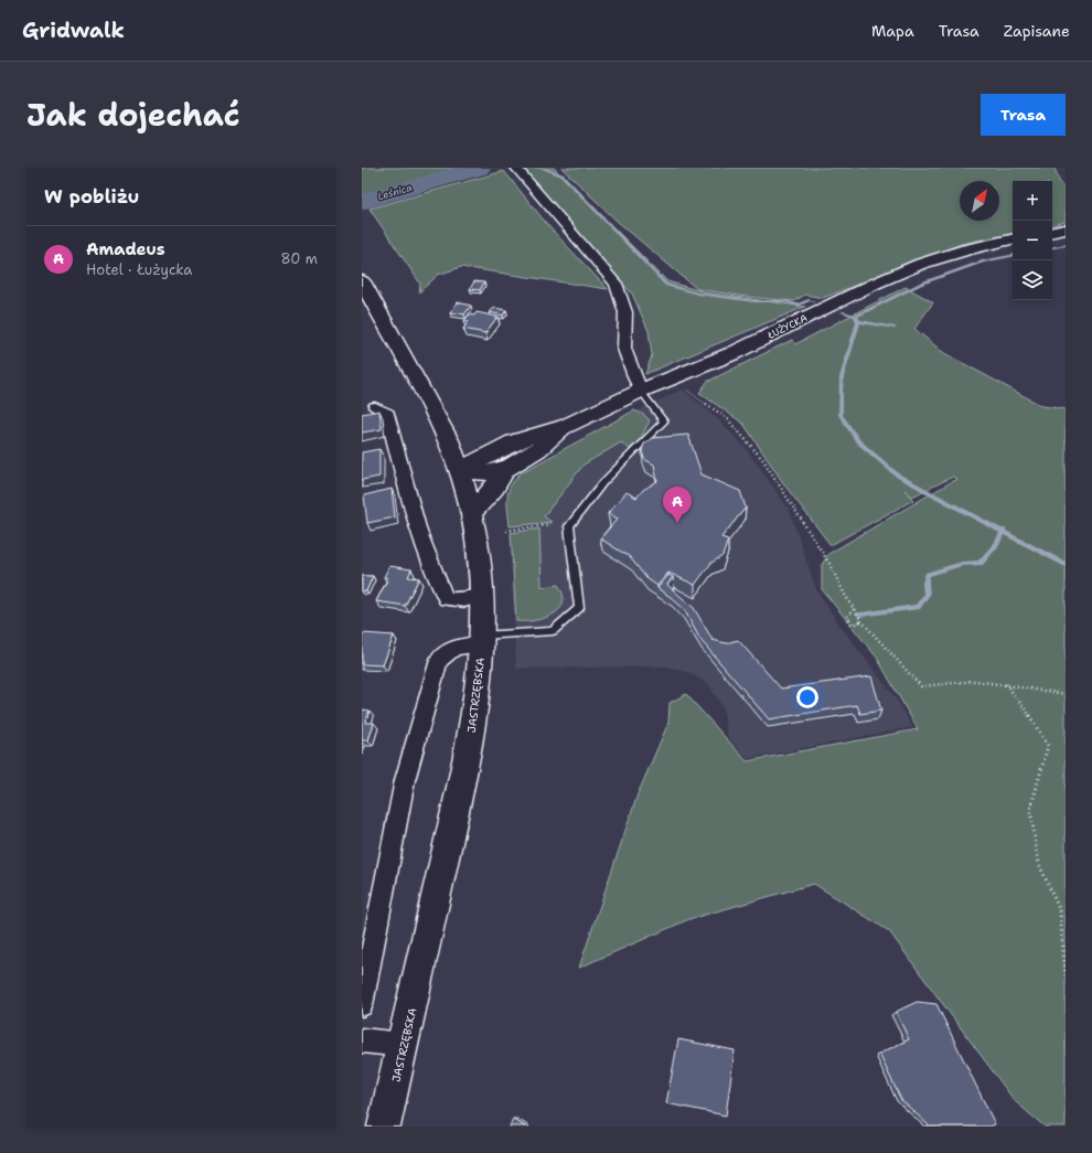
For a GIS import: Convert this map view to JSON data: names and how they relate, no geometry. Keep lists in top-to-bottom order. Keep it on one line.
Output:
{"streets":{"main road":["ŁUŻYCKA","JASTRZĘBSKA"]},"crossings":[["ŁUŻYCKA","JASTRZĘBSKA"]],"water":["Leśnica"],"north":"top right","page":{"header":"Gridwalk","nav":["Mapa","Trasa","Zapisane"],"title":"Jak dojechać","buttons":"Trasa","heading":"W pobliżu","map_buttons":["+","−"],"list":[{"mark":"A","name":"Amadeus","note":"Hotel · Łużycka","value":"80 m"}],"pins":"A"}}
